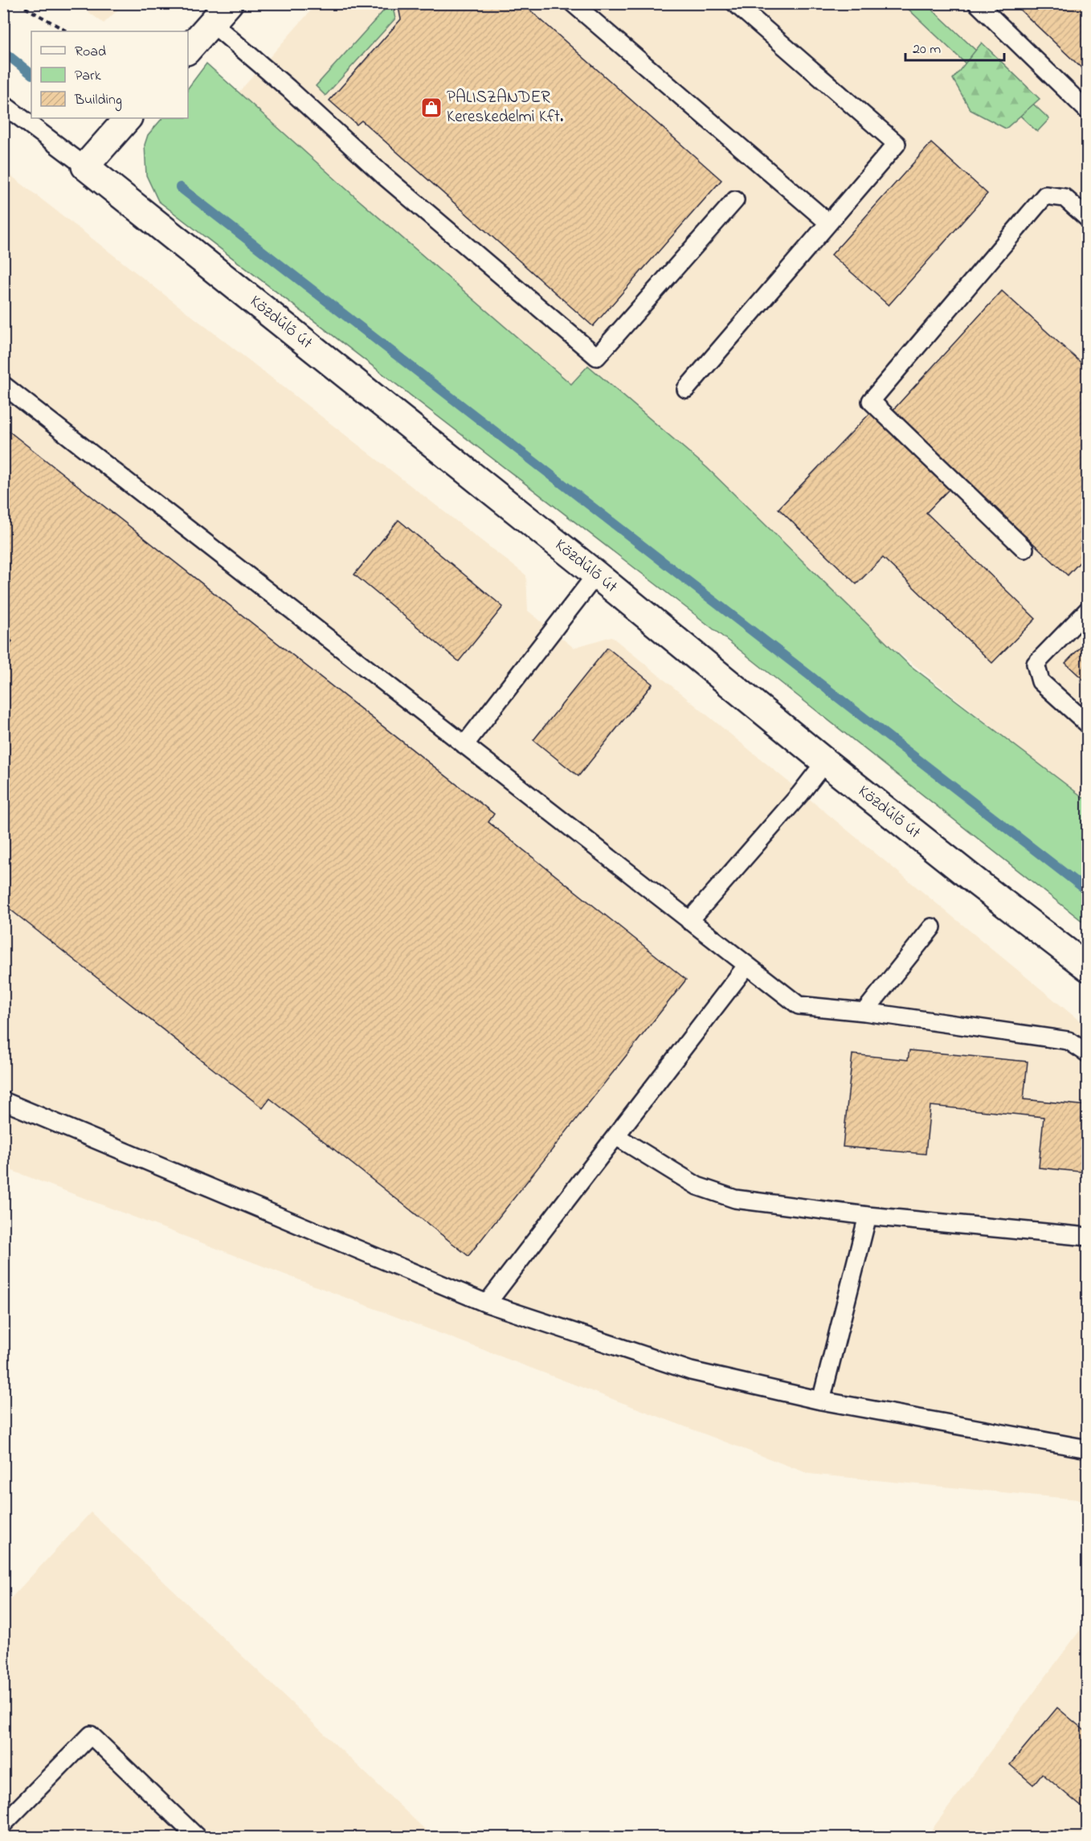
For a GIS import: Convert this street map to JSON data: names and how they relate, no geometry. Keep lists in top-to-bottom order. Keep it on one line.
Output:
{"streets":{"street":["Közdűlő út"]},"places":{"shop":["PALISZANDER Kereskedelmi Kft."]},"legend":["Road","Park","Building"],"scale_bar":"20 m"}
